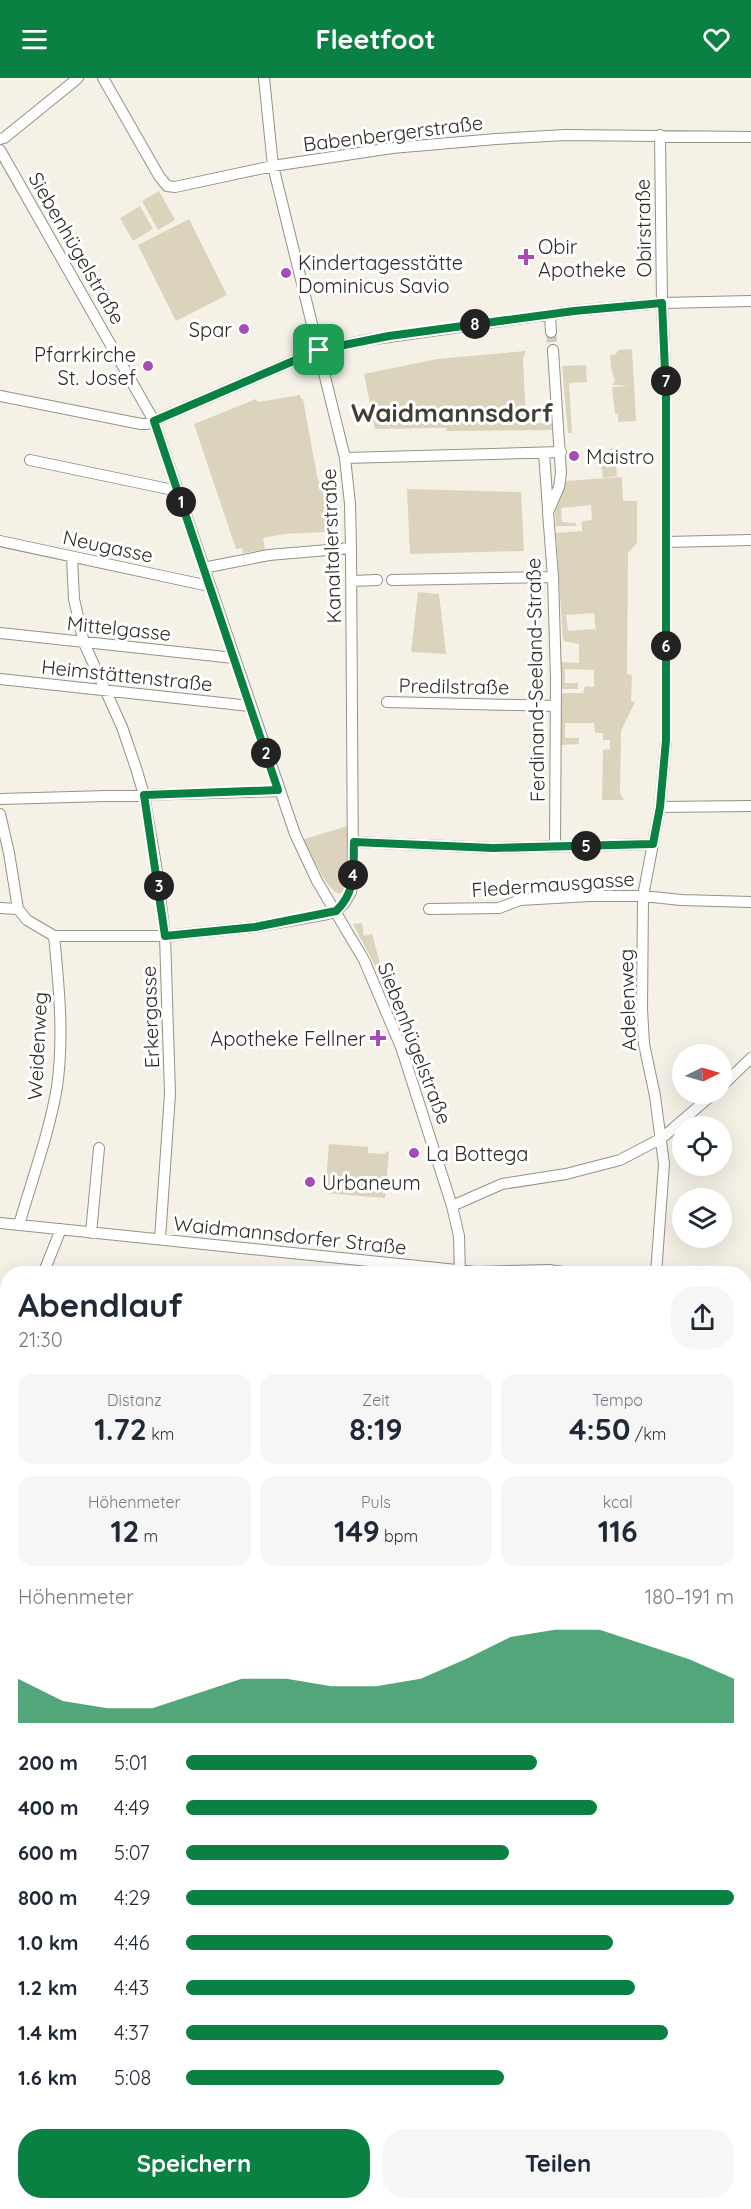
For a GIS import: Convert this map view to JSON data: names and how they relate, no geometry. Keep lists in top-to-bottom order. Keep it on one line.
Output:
{"streets":{"street":["Babenbergerstraße","Obirstraße","Siebenhügelstraße","Neugasse","Kanaltalerstraße","Mittelgasse","Heimstättenstraße","Ferdinand-Seeland-Straße","Predilstraße","Fledermausgasse","Adelenweg","Erkergasse","Weidenweg","Waidmannsdorfer Straße"]},"crossings":[["Babenbergerstraße","Obirstraße"],["Babenbergerstraße","Kanaltalerstraße"],["Obirstraße","Fledermausgasse"],["Obirstraße","Adelenweg"],["Siebenhügelstraße","Neugasse"],["Siebenhügelstraße","Kanaltalerstraße"],["Siebenhügelstraße","Mittelgasse"],["Siebenhügelstraße","Heimstättenstraße"],["Neugasse","Erkergasse"],["Mittelgasse","Erkergasse"],["Heimstättenstraße","Erkergasse"],["Ferdinand-Seeland-Straße","Predilstraße"],["Fledermausgasse","Adelenweg"],["Erkergasse","Waidmannsdorfer Straße"],["Weidenweg","Waidmannsdorfer Straße"]],"districts":["Waidmannsdorf"],"places":{"health":["Obir Apotheke","Apotheke Fellner"],"other":["Kindertagesstätte Dominicus Savio","Spar","Pfarrkirche St. Josef","Maistro","La Bottega","Urbaneum"]},"north":"right","page":{"header":"Fleetfoot","pins":["8","7","1","6","2","5","4","3"],"heading":["Abendlauf","21:30"],"stats":[["Distanz","1.72 km"],["Zeit","8:19"],["Tempo","4:50 /km"],["Höhenmeter","12 m"],["Puls","149 bpm"],["kcal","116"]],"chart":["Höhenmeter","180–191 m"],"list":[{"name":"200 m","note":"5:01"},{"name":"400 m","note":"4:49"},{"name":"600 m","note":"5:07"},{"name":"800 m","note":"4:29"},{"name":"1.0 km","note":"4:46"},{"name":"1.2 km","note":"4:43"},{"name":"1.4 km","note":"4:37"},{"name":"1.6 km","note":"5:08"}],"buttons":["Speichern","Teilen"]}}
